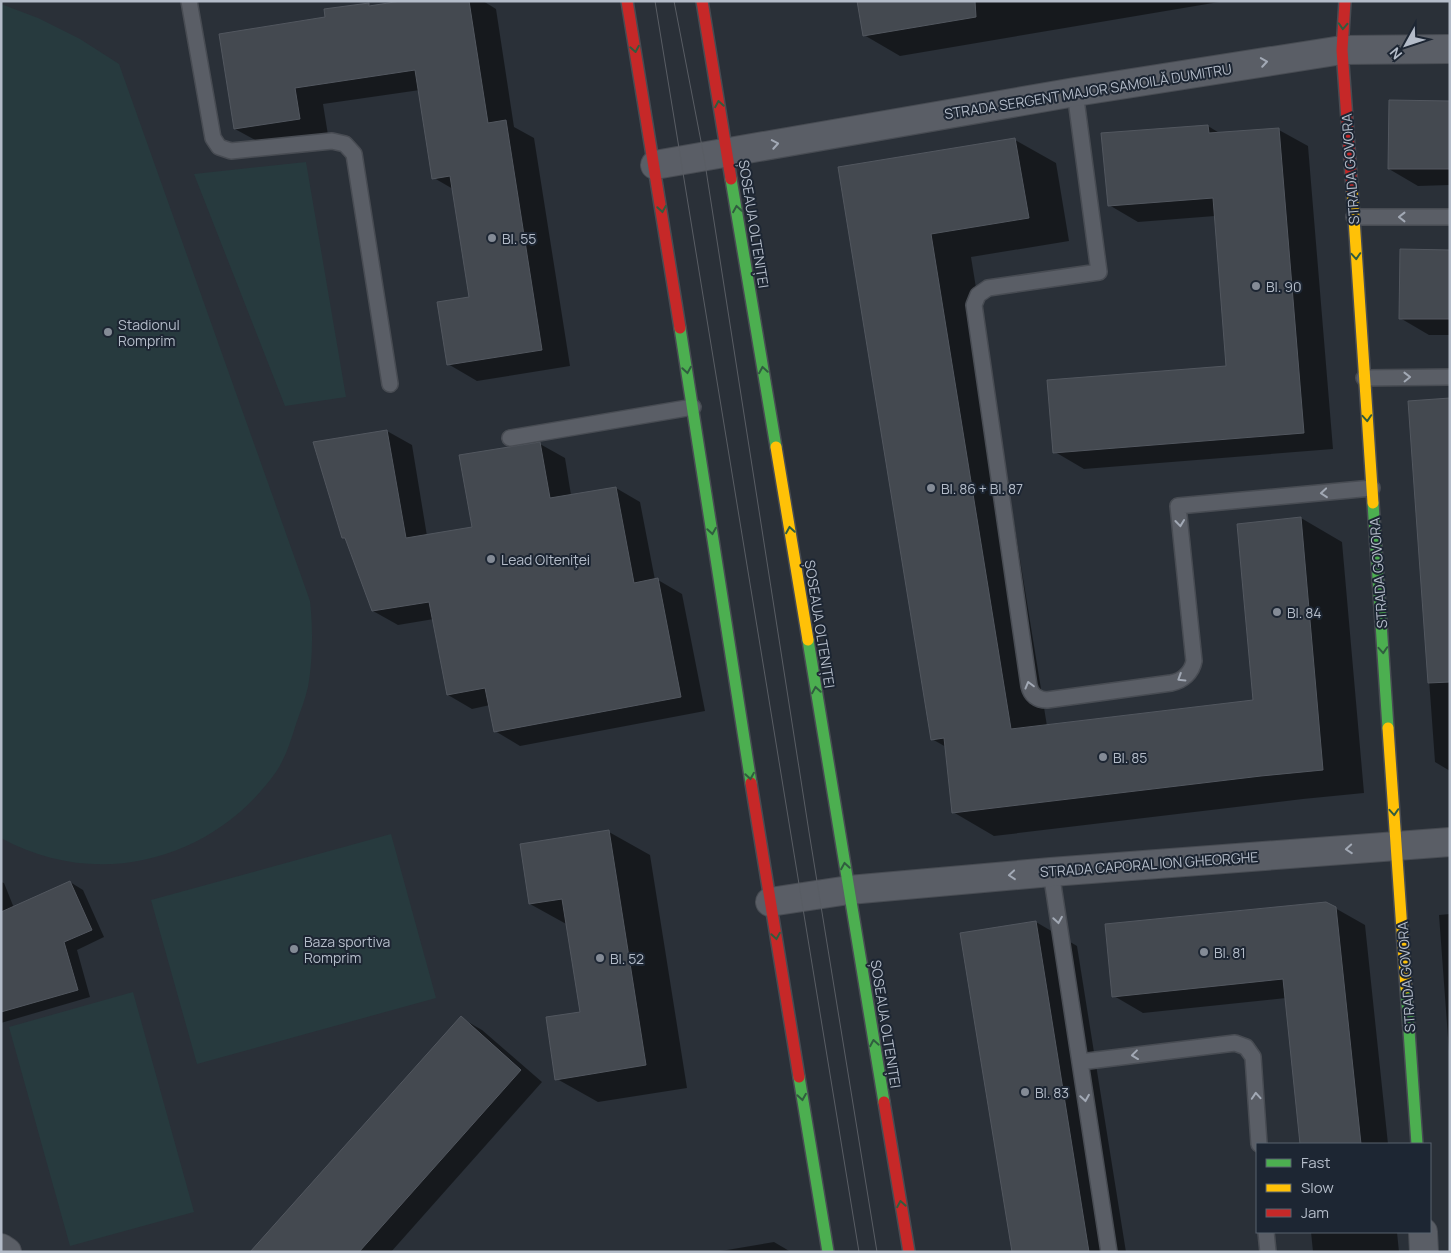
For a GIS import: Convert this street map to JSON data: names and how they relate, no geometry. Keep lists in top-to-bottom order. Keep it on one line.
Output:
{"streets":{"main road":["STRADA GOVORA","ȘOSEAUA OLTENIȚEI"],"street":["STRADA SERGENT MAJOR SAMOILĂ DUMITRU","STRADA CAPORAL ION GHEORGHE"]},"crossings":[["STRADA SERGENT MAJOR SAMOILĂ DUMITRU","STRADA GOVORA"],["STRADA SERGENT MAJOR SAMOILĂ DUMITRU","ȘOSEAUA OLTENIȚEI"],["STRADA GOVORA","STRADA CAPORAL ION GHEORGHE"],["ȘOSEAUA OLTENIȚEI","STRADA CAPORAL ION GHEORGHE"]],"one_way":["STRADA SERGENT MAJOR SAMOILĂ DUMITRU","STRADA GOVORA","STRADA CAPORAL ION GHEORGHE"],"places":["Bl. 55","Bl. 90","Stadionul Romprim","Bl. 86 + Bl. 87","Lead Olteniței","Bl. 84","Bl. 85","Baza sportiva Romprim","Bl. 81","Bl. 52","Bl. 83"],"legend":["Fast","Slow","Jam"],"north":"bottom left"}
